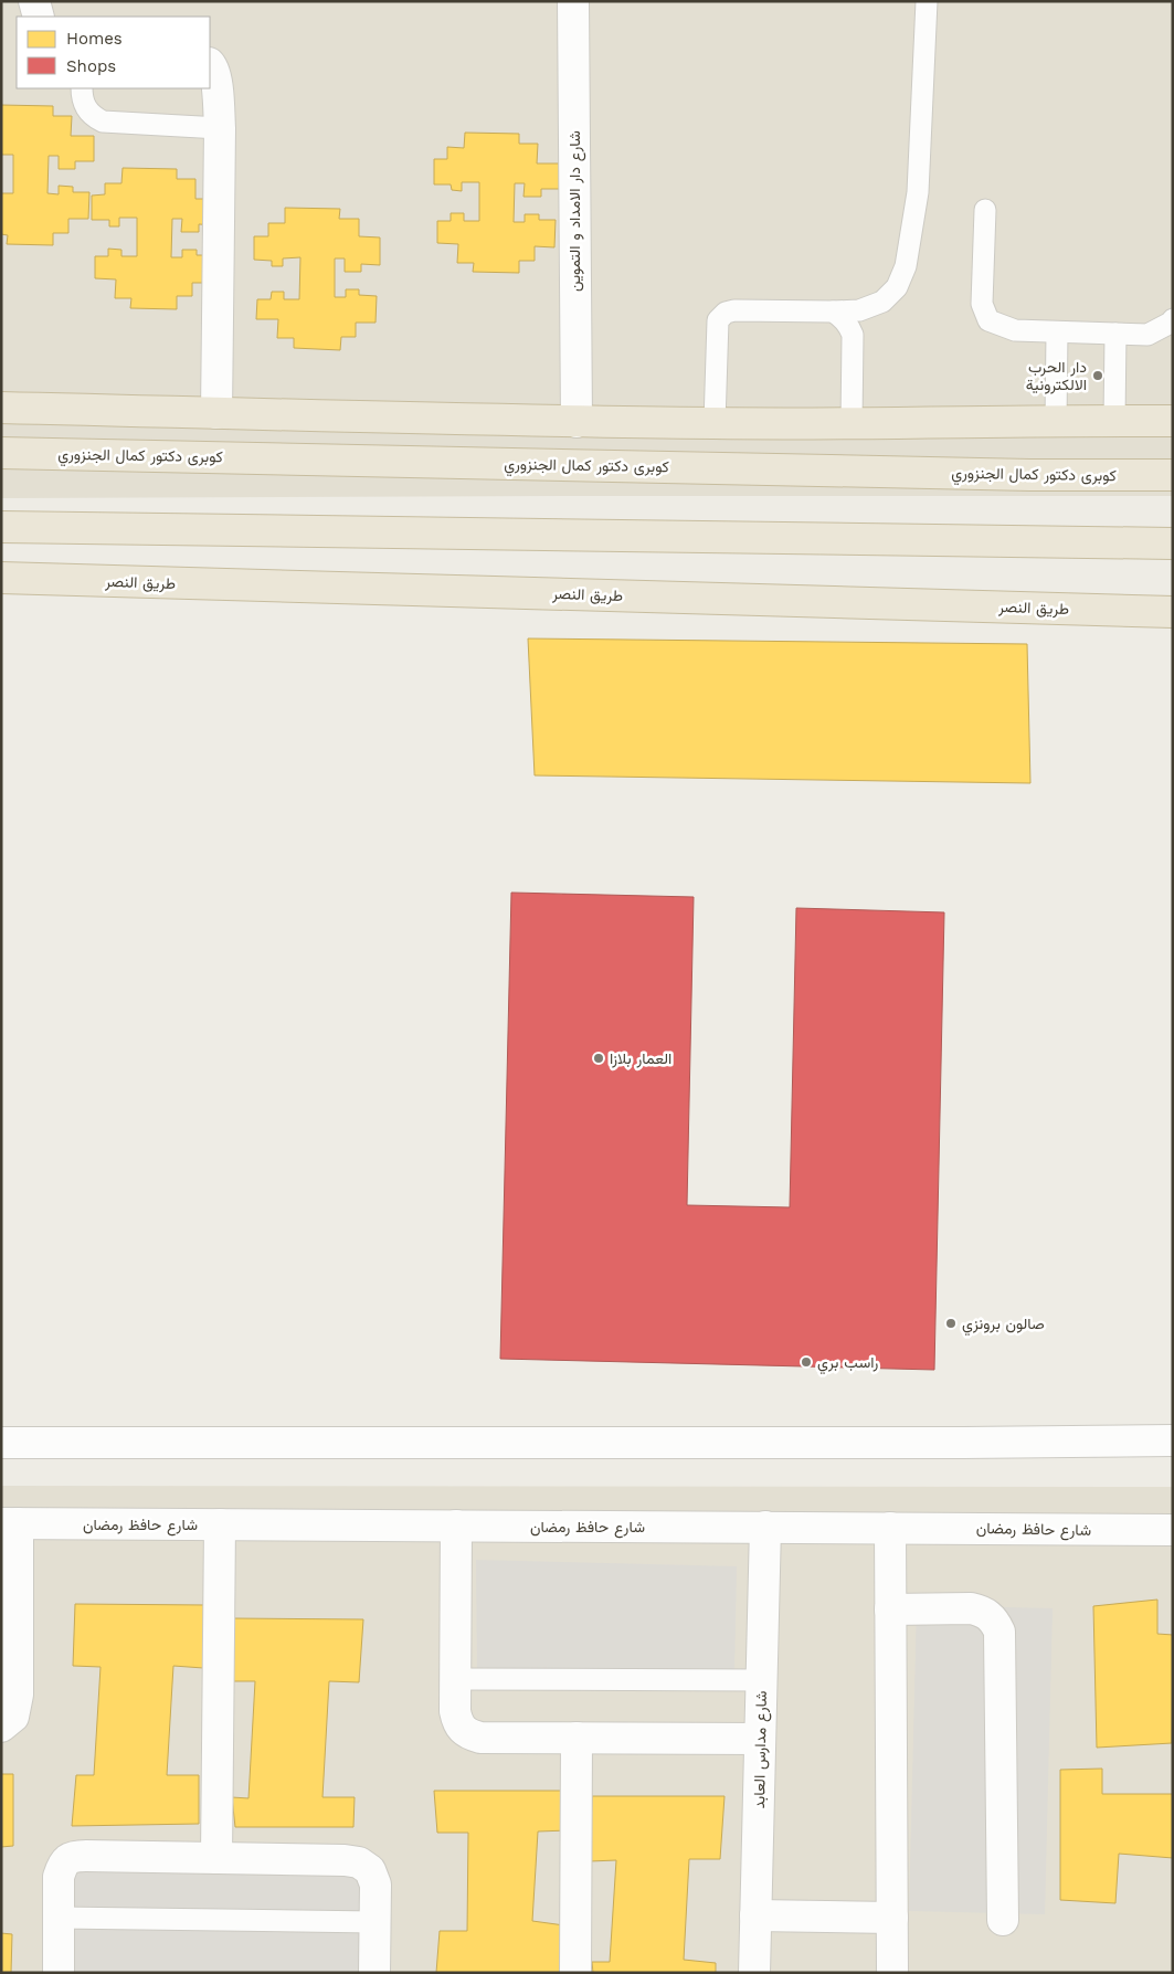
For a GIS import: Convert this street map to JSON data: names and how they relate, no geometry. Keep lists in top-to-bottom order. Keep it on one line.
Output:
{"streets":{"highway":["كوبرى دكتور كمال الجنزوري","طريق النصر"],"street":["شارع دار الامداد و التموين","شارع حافظ رمضان","شارع مدارس العابد"]},"crossings":[["شارع حافظ رمضان","شارع مدارس العابد"]],"places":["دار الحرب الالكترونية","العمار بلازا","صالون برونزي","راسب بري"],"legend":["Homes","Shops"]}
